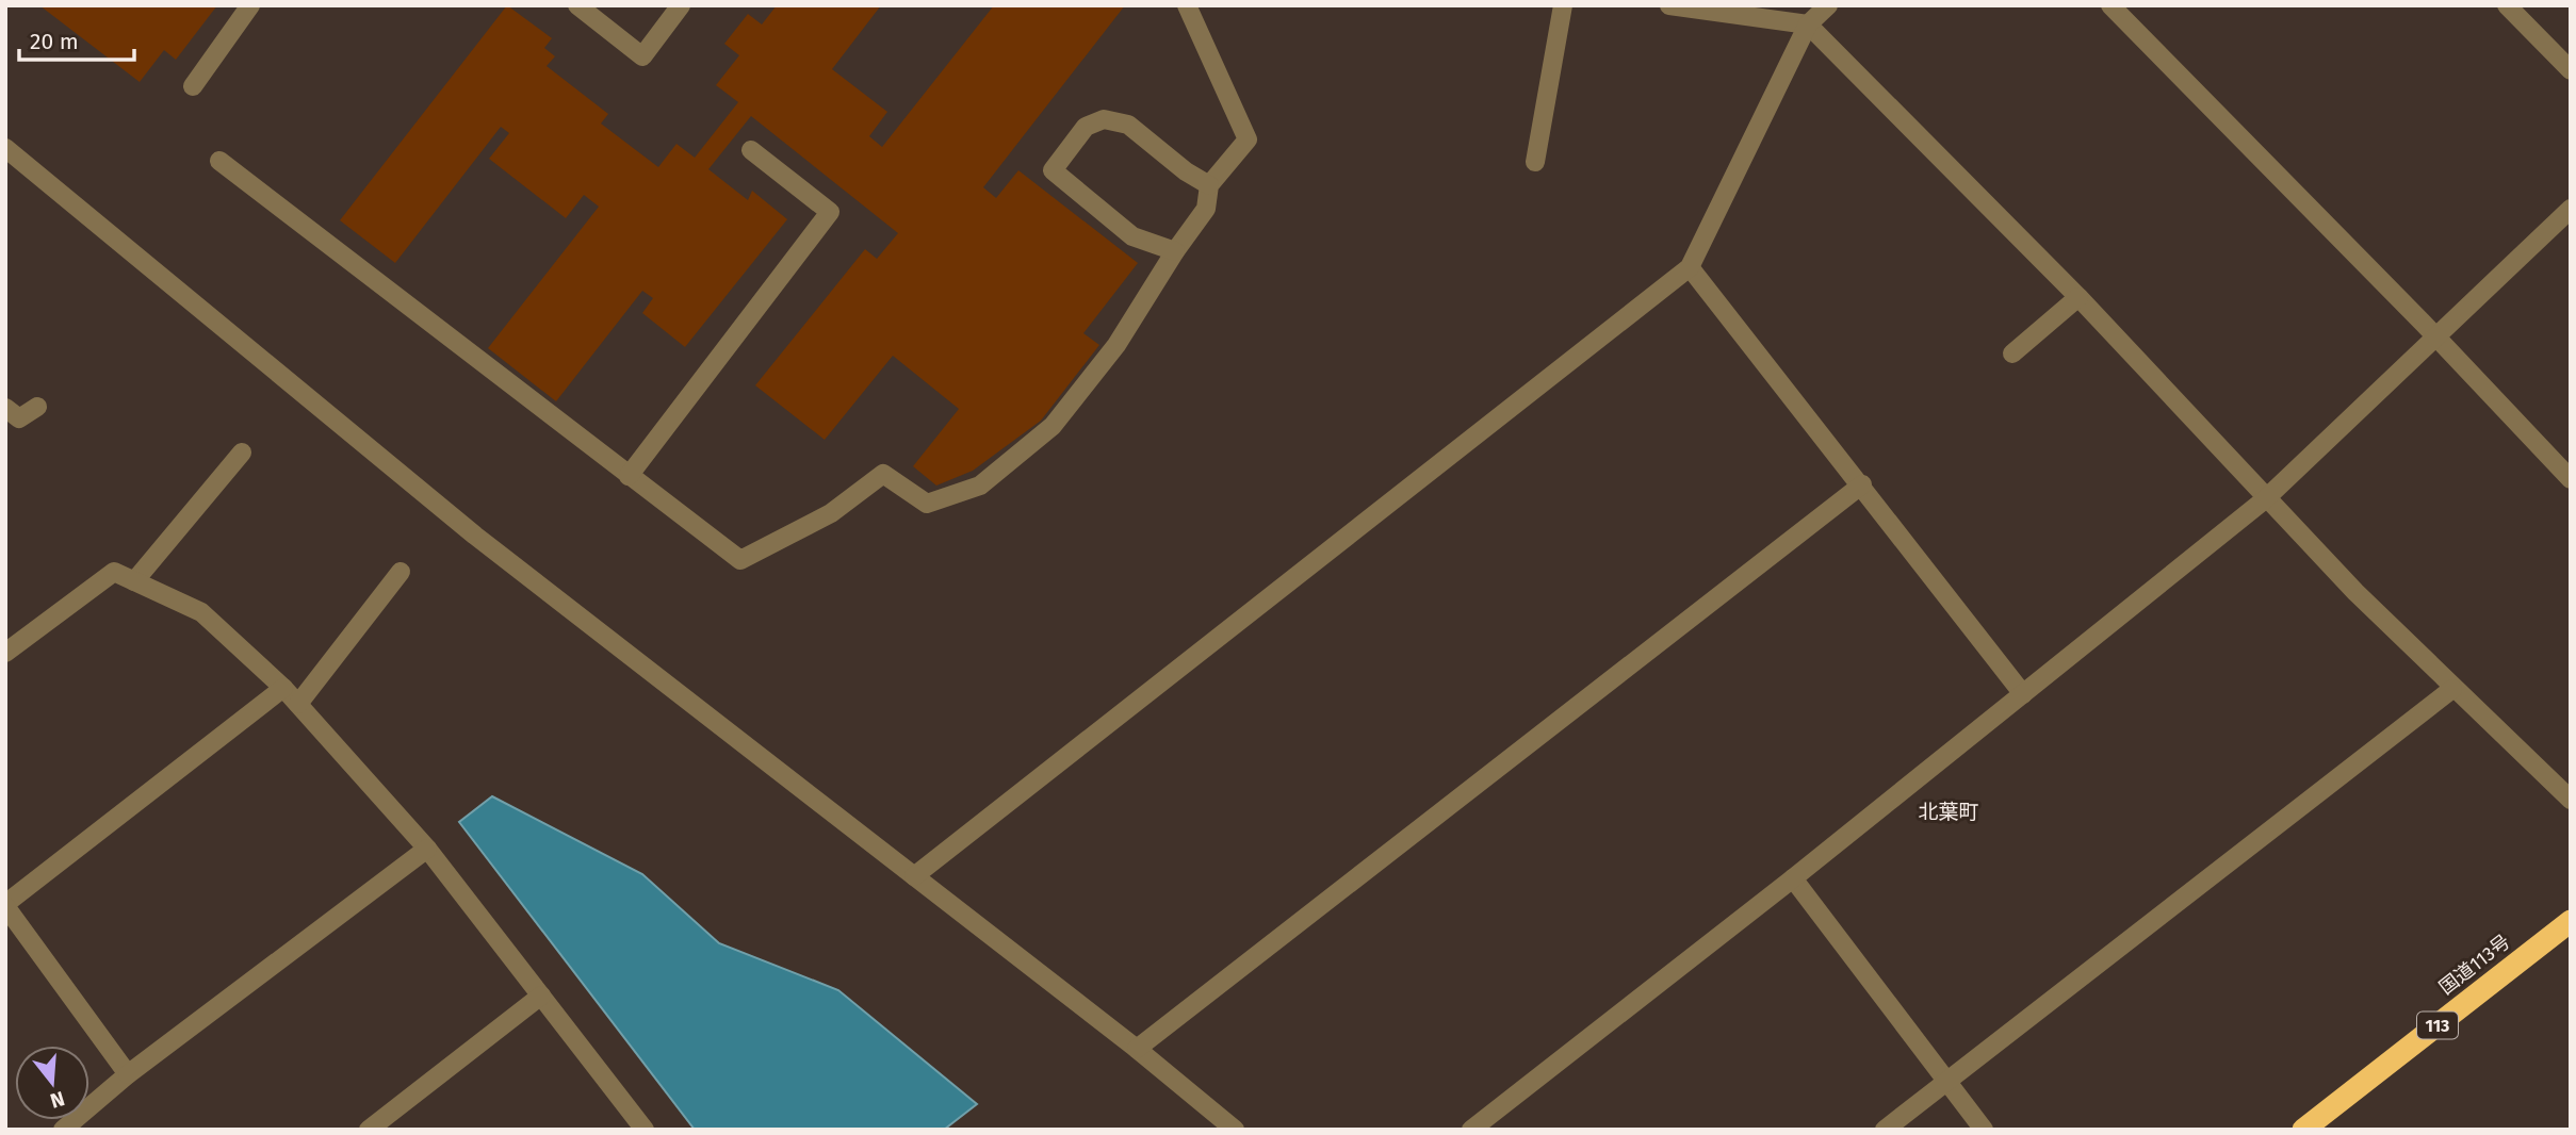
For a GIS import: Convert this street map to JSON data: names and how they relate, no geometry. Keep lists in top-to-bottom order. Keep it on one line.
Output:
{"streets":{"highway":["国道113号","113"]},"districts":["北葉町"],"scale_bar":"20 m","north":"bottom"}
